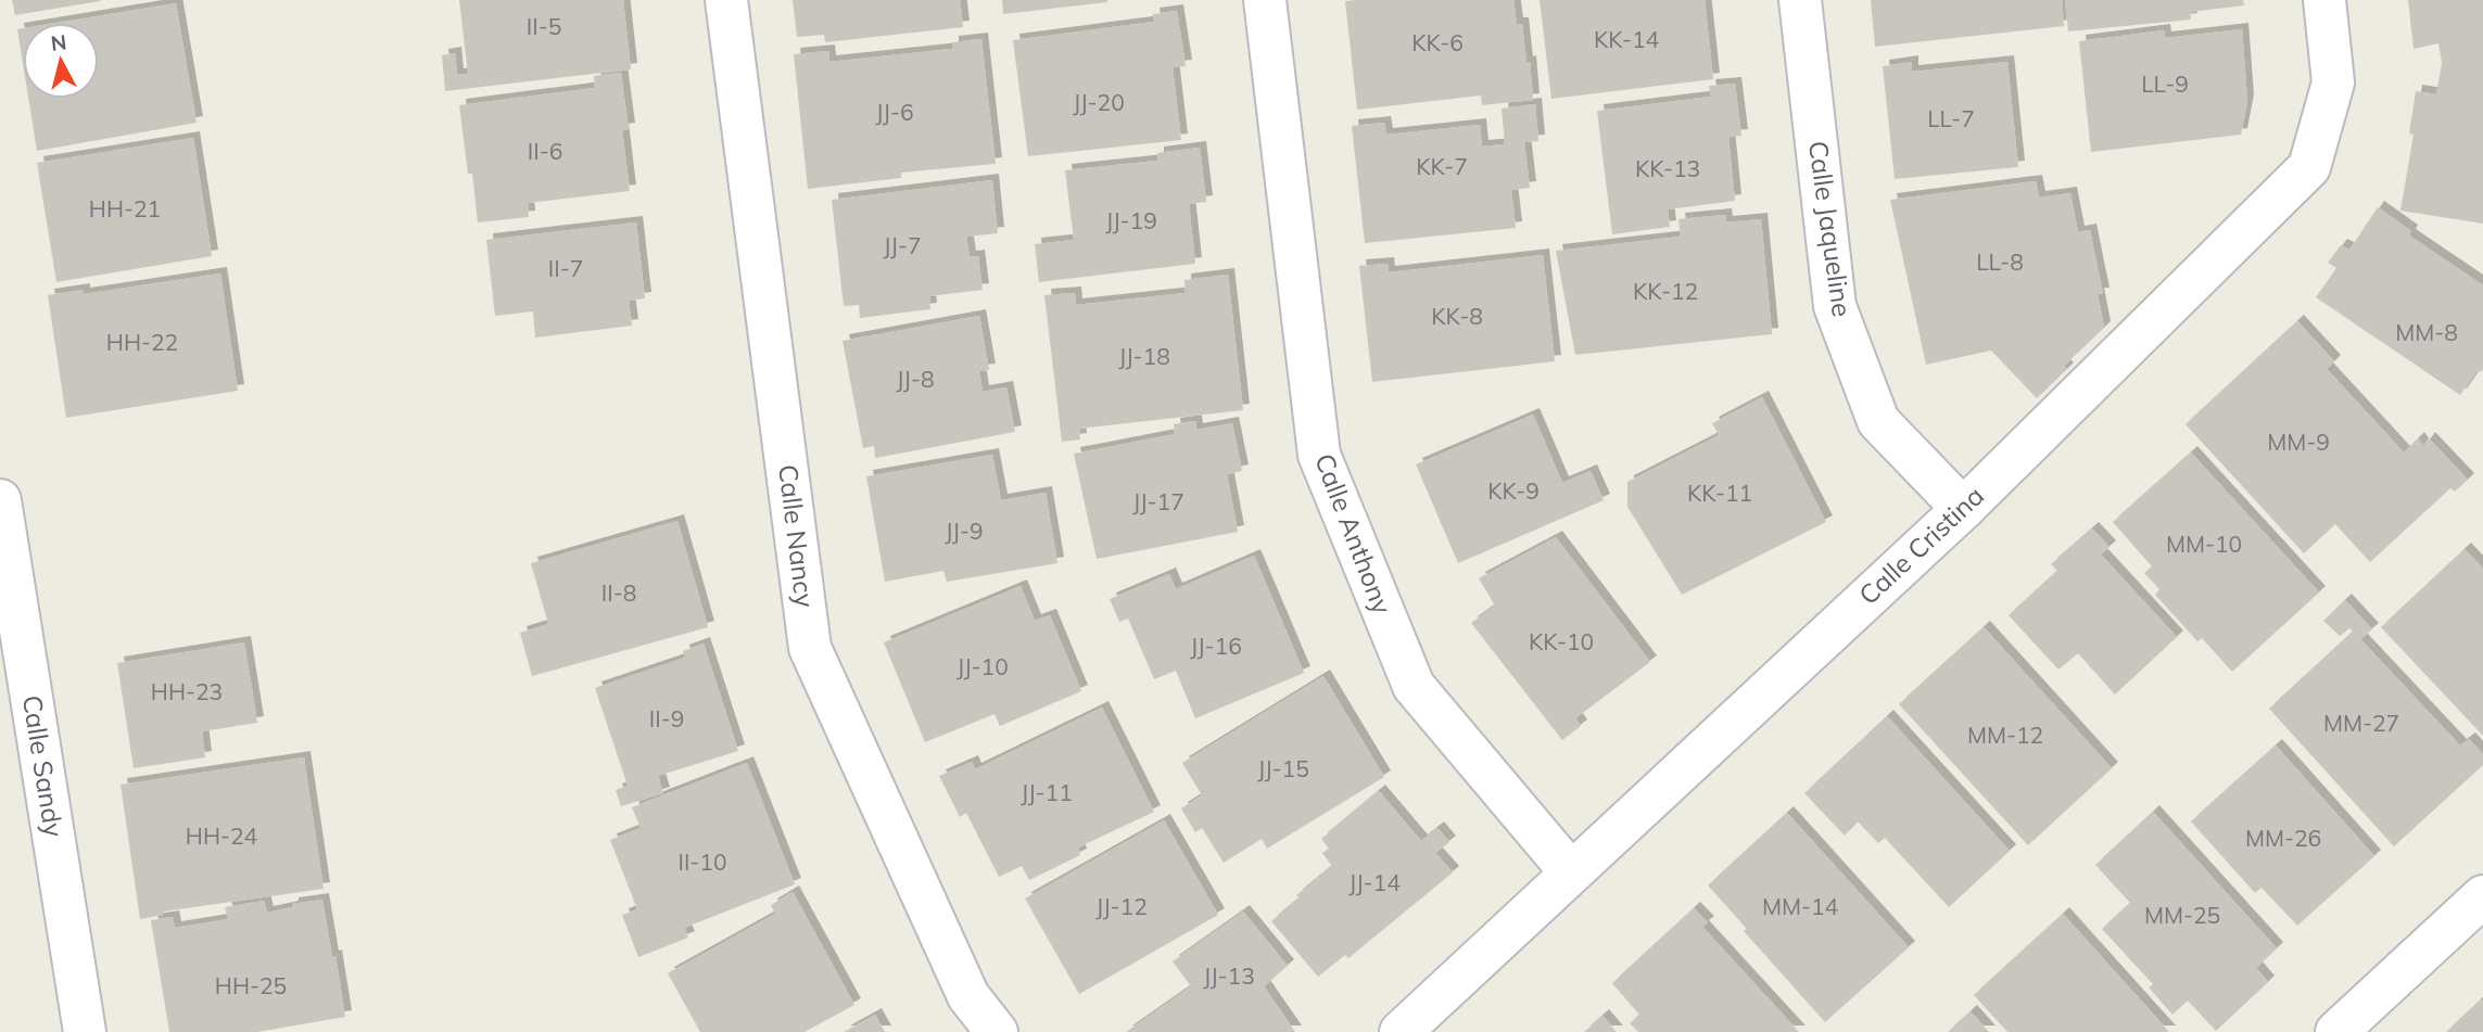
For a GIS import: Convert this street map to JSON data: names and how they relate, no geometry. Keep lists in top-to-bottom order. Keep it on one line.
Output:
{"streets":{"street":["Calle Jaqueline","Calle Anthony","Calle Nancy","Calle Cristina","Calle Sandy"]},"crossings":[["Calle Jaqueline","Calle Cristina"],["Calle Anthony","Calle Cristina"]],"house_numbers":["II-5","KK-14","KK-6","LL-9","JJ-20","JJ-6","LL-7","II-6","KK-7","KK-13","HH-21","JJ-19","JJ-7","LL-8","II-7","KK-12","KK-8","MM-8","HH-22","JJ-18","JJ-8","MM-9","KK-9","KK-11","JJ-17","JJ-9","MM-10","II-8","KK-10","JJ-16","JJ-10","HH-23","II-9","MM-27","MM-12","JJ-15","JJ-11","HH-24","MM-26","II-10","JJ-14","JJ-12","MM-14","MM-25","JJ-13","HH-25"],"north":"top"}
